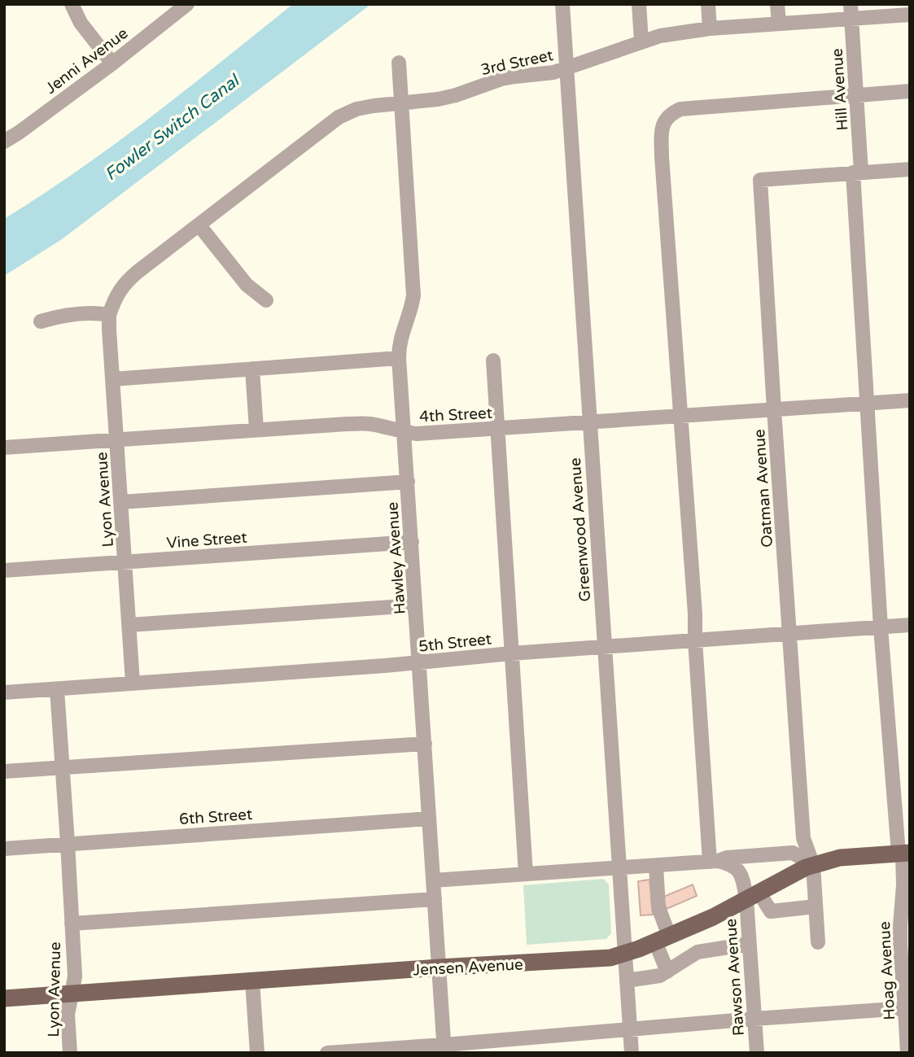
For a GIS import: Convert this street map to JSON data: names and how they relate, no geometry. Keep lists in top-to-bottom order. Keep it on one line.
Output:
{"streets":{"main road":["Jensen Avenue"],"street":["Jenni Avenue","3rd Street","Hill Avenue","4th Street","Oatman Avenue","Lyon Avenue","Greenwood Avenue","Vine Street","Hawley Avenue","5th Street","6th Street","Hoag Avenue","Rawson Avenue"]},"crossings":[["3rd Street","Hill Avenue"],["3rd Street","Lyon Avenue"],["3rd Street","Greenwood Avenue"],["3rd Street","Hawley Avenue"],["Hill Avenue","4th Street"],["Hill Avenue","Oatman Avenue"],["Hill Avenue","Hoag Avenue"],["4th Street","Oatman Avenue"],["4th Street","Lyon Avenue"],["4th Street","Greenwood Avenue"],["4th Street","Hawley Avenue"],["4th Street","Hoag Avenue"],["Oatman Avenue","5th Street"],["Oatman Avenue","Jensen Avenue"],["Lyon Avenue","Vine Street"],["Lyon Avenue","5th Street"],["Lyon Avenue","6th Street"],["Lyon Avenue","Jensen Avenue"],["Greenwood Avenue","5th Street"],["Greenwood Avenue","Jensen Avenue"],["Vine Street","Hawley Avenue"],["Hawley Avenue","5th Street"],["Hawley Avenue","6th Street"],["Hawley Avenue","Jensen Avenue"],["5th Street","Hoag Avenue"],["Jensen Avenue","Hoag Avenue"],["Jensen Avenue","Rawson Avenue"]],"water":["Fowler Switch Canal"]}
